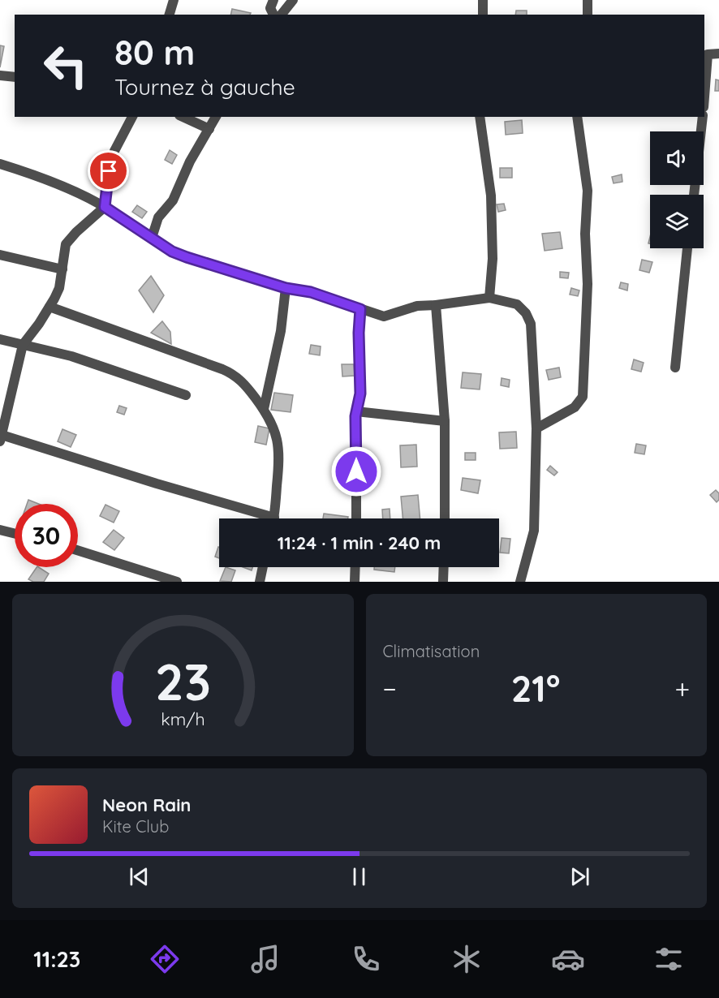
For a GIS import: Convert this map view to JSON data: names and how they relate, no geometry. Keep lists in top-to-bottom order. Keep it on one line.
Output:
{"page":{"turn":["80 m","Tournez à gauche"],"limit":"30","trip":"11:24 · 1 min · 240 m","tile":"Climatisation","heat":["−","21°","+"],"song":["Neon Rain","Kite Club"],"tabs":"11:23","gauge":["23","km/h"]}}
